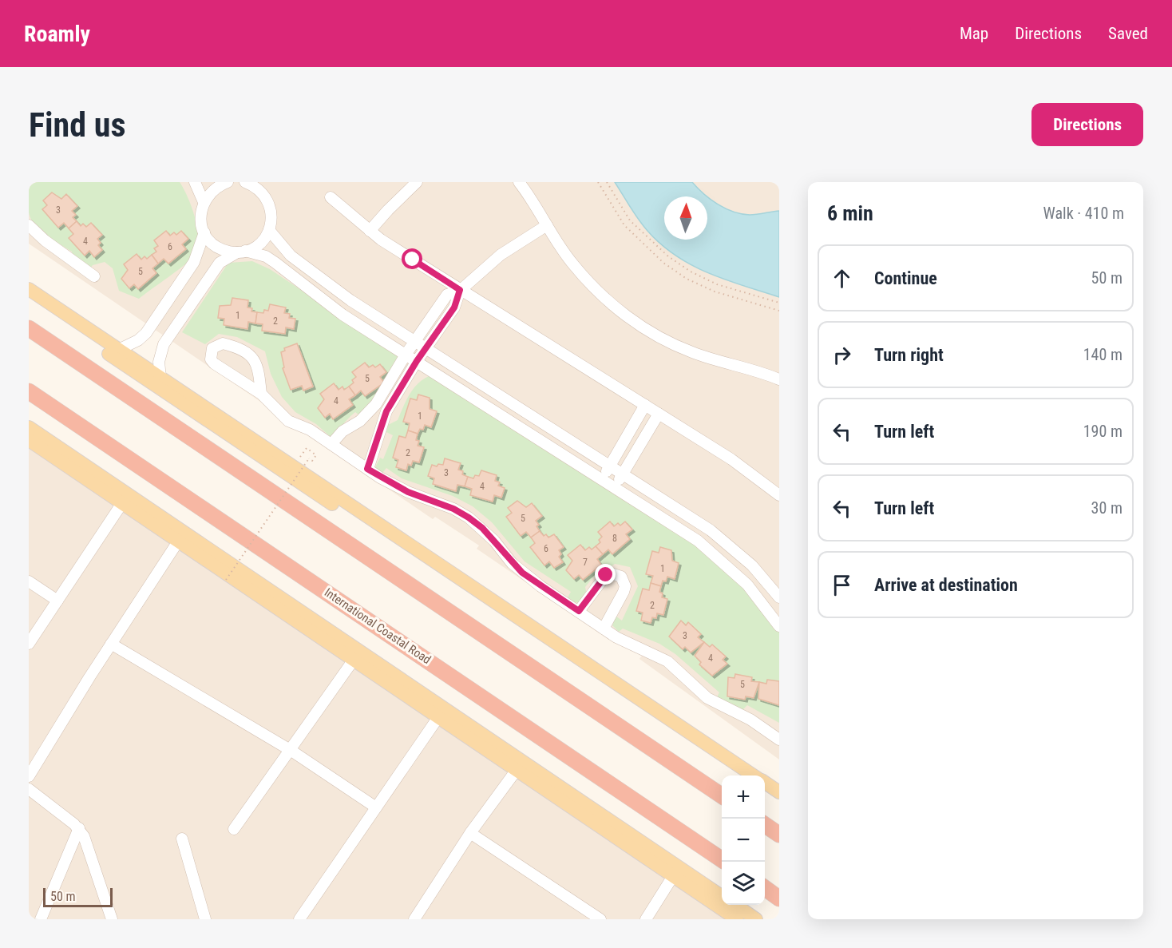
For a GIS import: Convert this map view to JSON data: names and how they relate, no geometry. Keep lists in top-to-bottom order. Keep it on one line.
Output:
{"streets":{"highway":["International Coastal Road"]},"house_numbers":["3","4","6","5","1","2","5","4","1","2","3","4","5","8","6","7","1","2","3","4","5"],"scale_bar":"50 m","north":"top","page":{"header":"Roamly","nav":["Map","Directions","Saved"],"buttons":"Directions","title":"Find us","heading":["6 min","Walk · 410 m"],"list":[["Continue","50 m"],["Turn right","140 m"],["Turn left","190 m"],["Turn left","30 m"],"Arrive at destination"],"map_buttons":["+","−"],"scale":"50 m"}}
